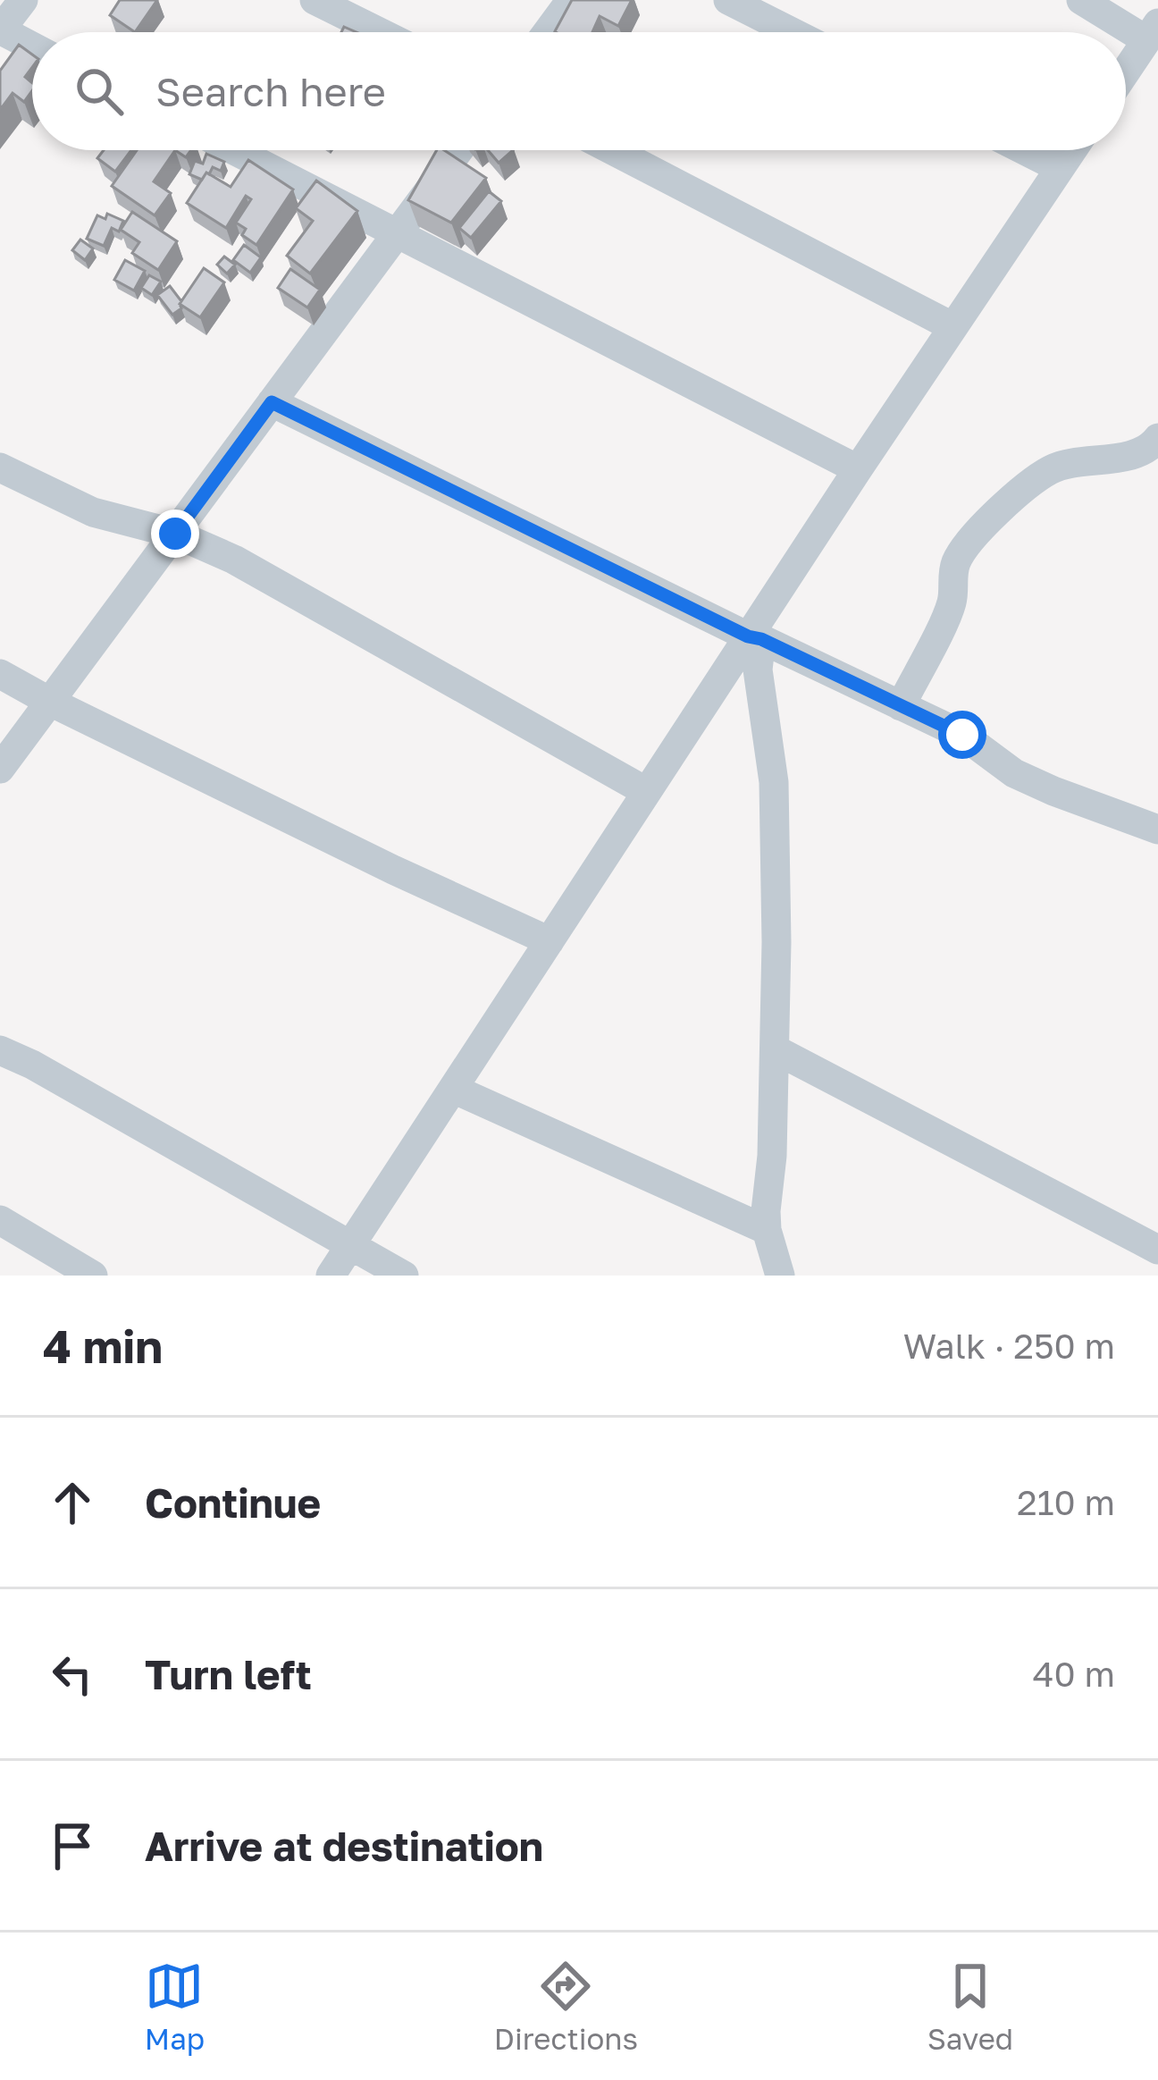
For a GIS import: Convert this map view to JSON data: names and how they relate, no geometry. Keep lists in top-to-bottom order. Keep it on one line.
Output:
{"page":{"search":"Search here","heading":["4 min","Walk · 250 m"],"list":[["Continue","210 m"],["Turn left","40 m"],"Arrive at destination"],"nav":["Map","Directions","Saved"]}}
